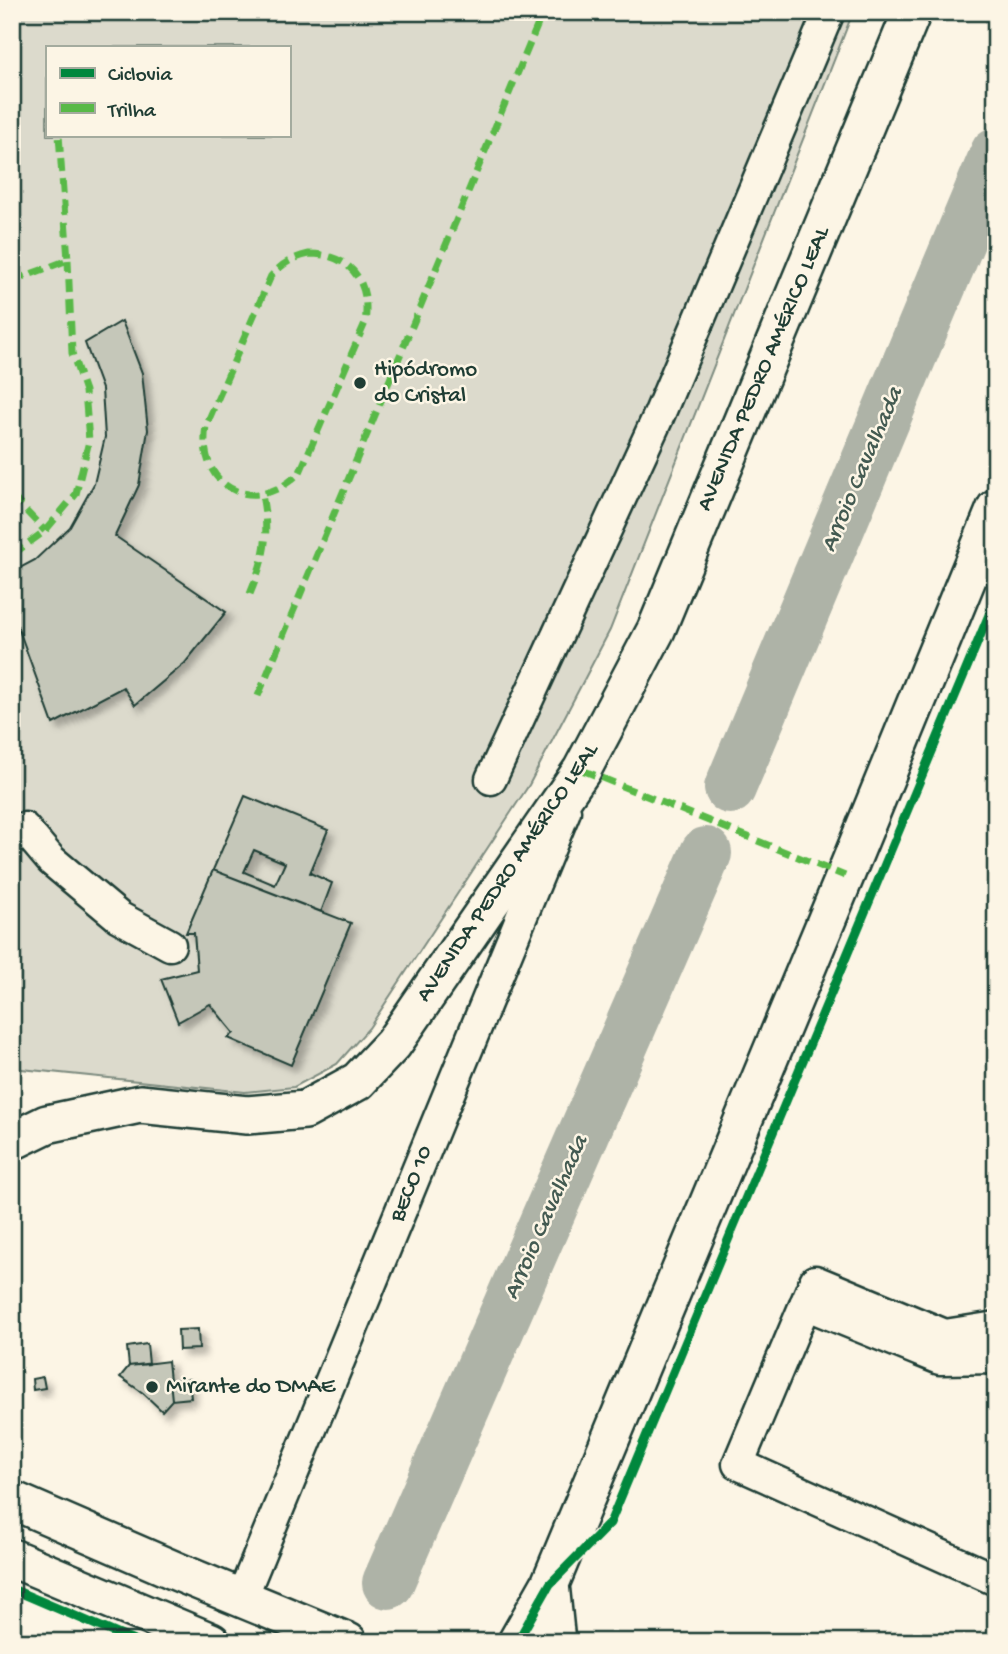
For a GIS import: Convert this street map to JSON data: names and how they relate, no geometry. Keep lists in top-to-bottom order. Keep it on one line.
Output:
{"streets":{"main road":["AVENIDA PEDRO AMÉRICO LEAL"],"lane":["BECO 10"]},"crossings":[["AVENIDA PEDRO AMÉRICO LEAL","BECO 10"]],"water":["Arroio Cavalhada"],"places":["Hipódromo do Cristal","Mirante do DMAE"],"legend":["Ciclovia","Trilha"]}
